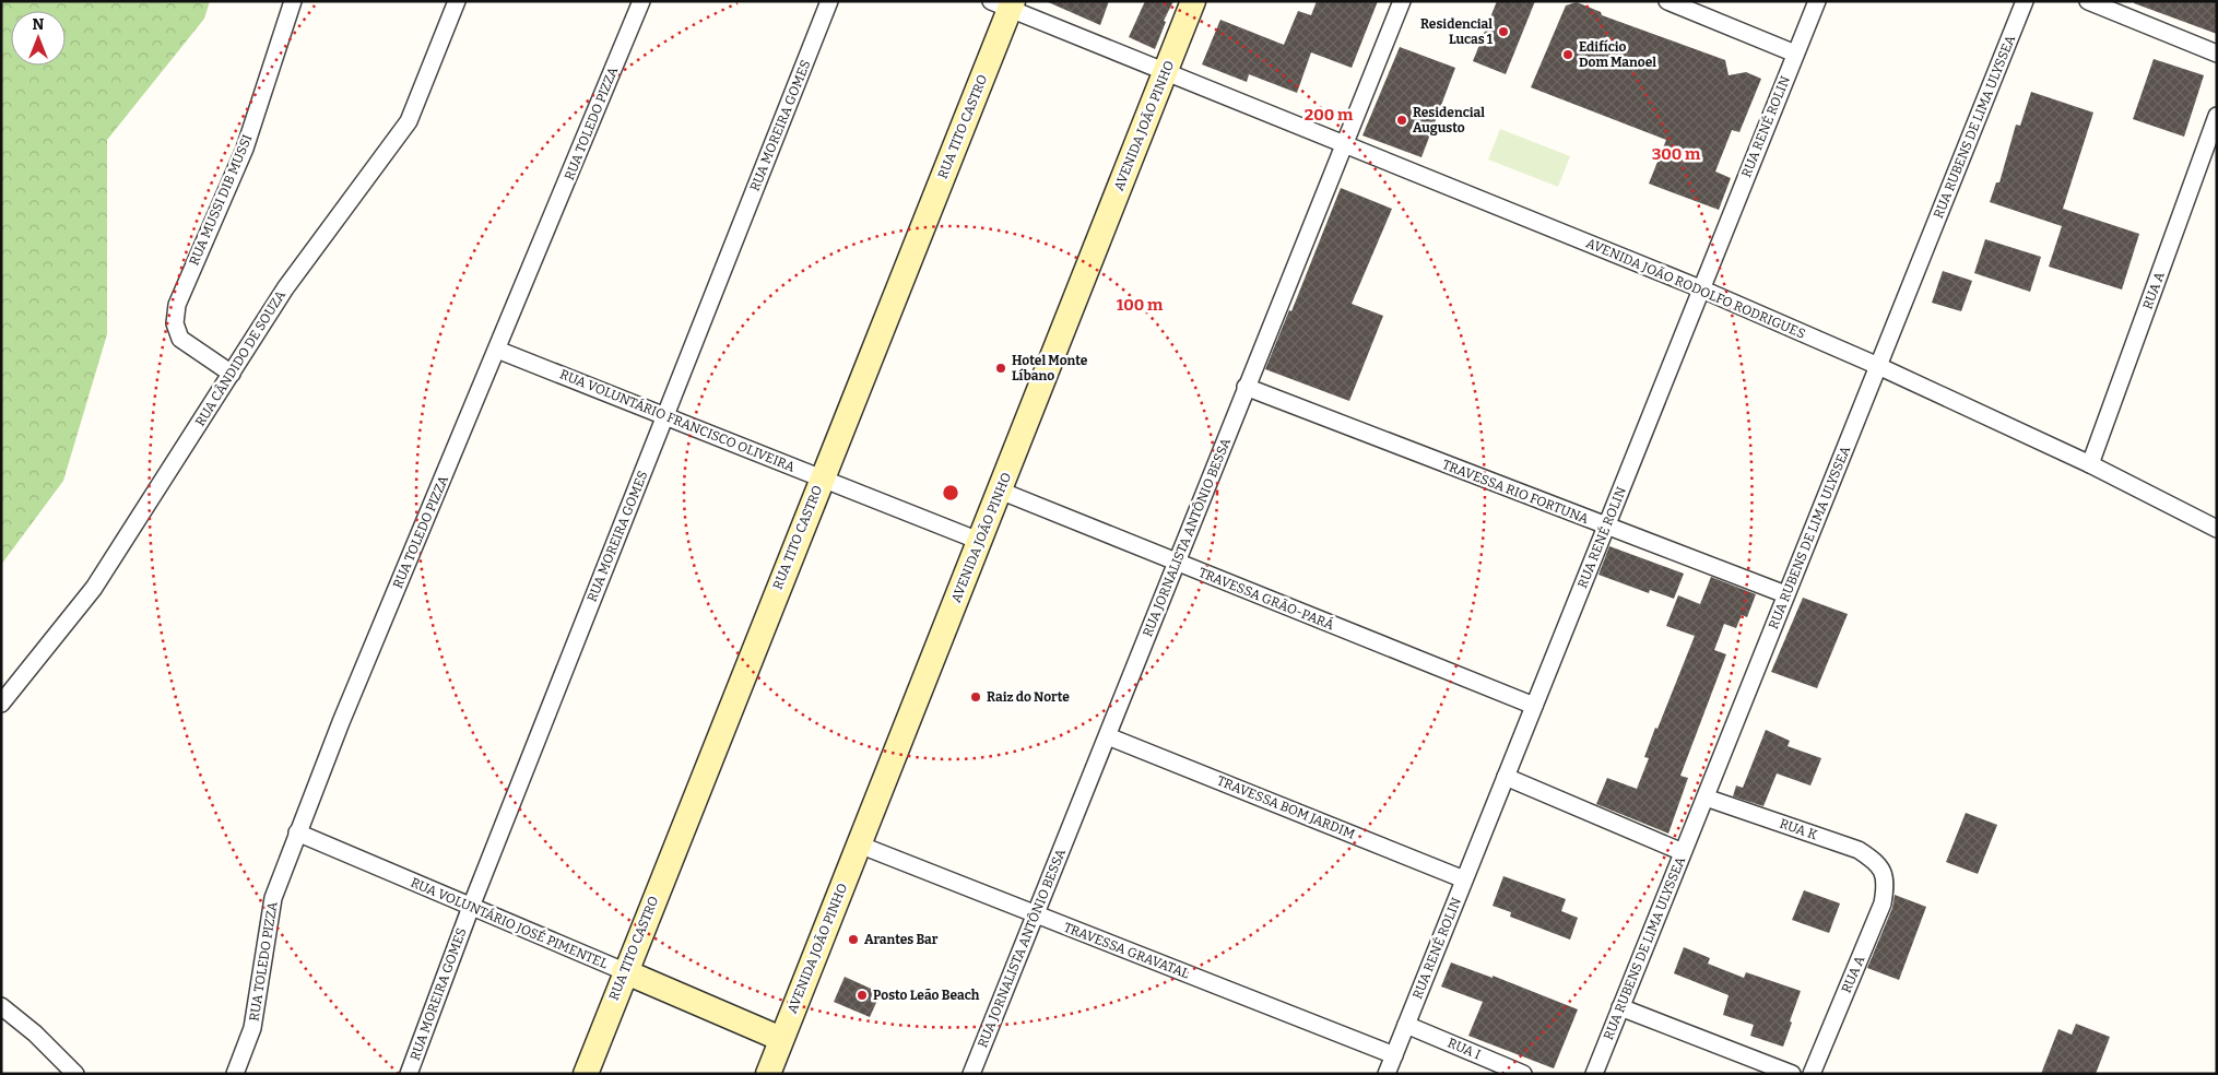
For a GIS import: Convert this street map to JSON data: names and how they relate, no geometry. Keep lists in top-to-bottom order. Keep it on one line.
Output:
{"streets":{"main road":["AVENIDA JOÃO PINHO","RUA TITO CASTRO","RUA VOLUNTÁRIO JOSÉ PIMENTEL"],"street":["RUA TOLEDO PIZZA","RUA MOREIRA GOMES","RUA RENÉ ROLIN","RUA RUBENS DE LIMA ULYSSEA","RUA MUSSI DIB MUSSI","AVENIDA JOÃO RODOLFO RODRIGUES","RUA A","RUA CÂNDIDO DE SOUZA","RUA VOLUNTÁRIO FRANCISCO OLIVEIRA","TRAVESSA RIO FORTUNA","RUA JORNALISTA ANTÔNIO BESSA","TRAVESSA GRÃO-PARÁ","TRAVESSA BOM JARDIM","RUA K","TRAVESSA GRAVATAL","RUA I"]},"crossings":[["RUA TOLEDO PIZZA","RUA VOLUNTÁRIO FRANCISCO OLIVEIRA"],["RUA TOLEDO PIZZA","RUA VOLUNTÁRIO JOSÉ PIMENTEL"],["RUA MOREIRA GOMES","RUA VOLUNTÁRIO FRANCISCO OLIVEIRA"],["RUA MOREIRA GOMES","RUA VOLUNTÁRIO JOSÉ PIMENTEL"],["AVENIDA JOÃO PINHO","AVENIDA JOÃO RODOLFO RODRIGUES"],["AVENIDA JOÃO PINHO","RUA VOLUNTÁRIO FRANCISCO OLIVEIRA"],["AVENIDA JOÃO PINHO","TRAVESSA GRÃO-PARÁ"],["AVENIDA JOÃO PINHO","RUA VOLUNTÁRIO JOSÉ PIMENTEL"],["AVENIDA JOÃO PINHO","TRAVESSA GRAVATAL"],["RUA TITO CASTRO","AVENIDA JOÃO RODOLFO RODRIGUES"],["RUA TITO CASTRO","RUA VOLUNTÁRIO FRANCISCO OLIVEIRA"],["RUA TITO CASTRO","RUA VOLUNTÁRIO JOSÉ PIMENTEL"],["RUA RENÉ ROLIN","AVENIDA JOÃO RODOLFO RODRIGUES"],["RUA RENÉ ROLIN","TRAVESSA RIO FORTUNA"],["RUA RENÉ ROLIN","TRAVESSA GRÃO-PARÁ"],["RUA RENÉ ROLIN","TRAVESSA BOM JARDIM"],["RUA RENÉ ROLIN","TRAVESSA GRAVATAL"],["RUA RENÉ ROLIN","RUA I"],["RUA RUBENS DE LIMA ULYSSEA","AVENIDA JOÃO RODOLFO RODRIGUES"],["RUA RUBENS DE LIMA ULYSSEA","TRAVESSA RIO FORTUNA"],["RUA RUBENS DE LIMA ULYSSEA","RUA K"],["RUA MUSSI DIB MUSSI","RUA CÂNDIDO DE SOUZA"],["AVENIDA JOÃO RODOLFO RODRIGUES","RUA A"],["AVENIDA JOÃO RODOLFO RODRIGUES","RUA JORNALISTA ANTÔNIO BESSA"],["RUA A","RUA K"],["TRAVESSA RIO FORTUNA","RUA JORNALISTA ANTÔNIO BESSA"],["RUA JORNALISTA ANTÔNIO BESSA","TRAVESSA GRÃO-PARÁ"],["RUA JORNALISTA ANTÔNIO BESSA","TRAVESSA BOM JARDIM"],["RUA JORNALISTA ANTÔNIO BESSA","TRAVESSA GRAVATAL"]],"places":["Residencial Lucas 1","Edifício Dom Manoel","Residencial Augusto","Hotel Monte Líbano","Raiz do Norte","Arantes Bar","Posto Leão Beach"],"north":"top","rings":["200 m","300 m","100 m"]}
